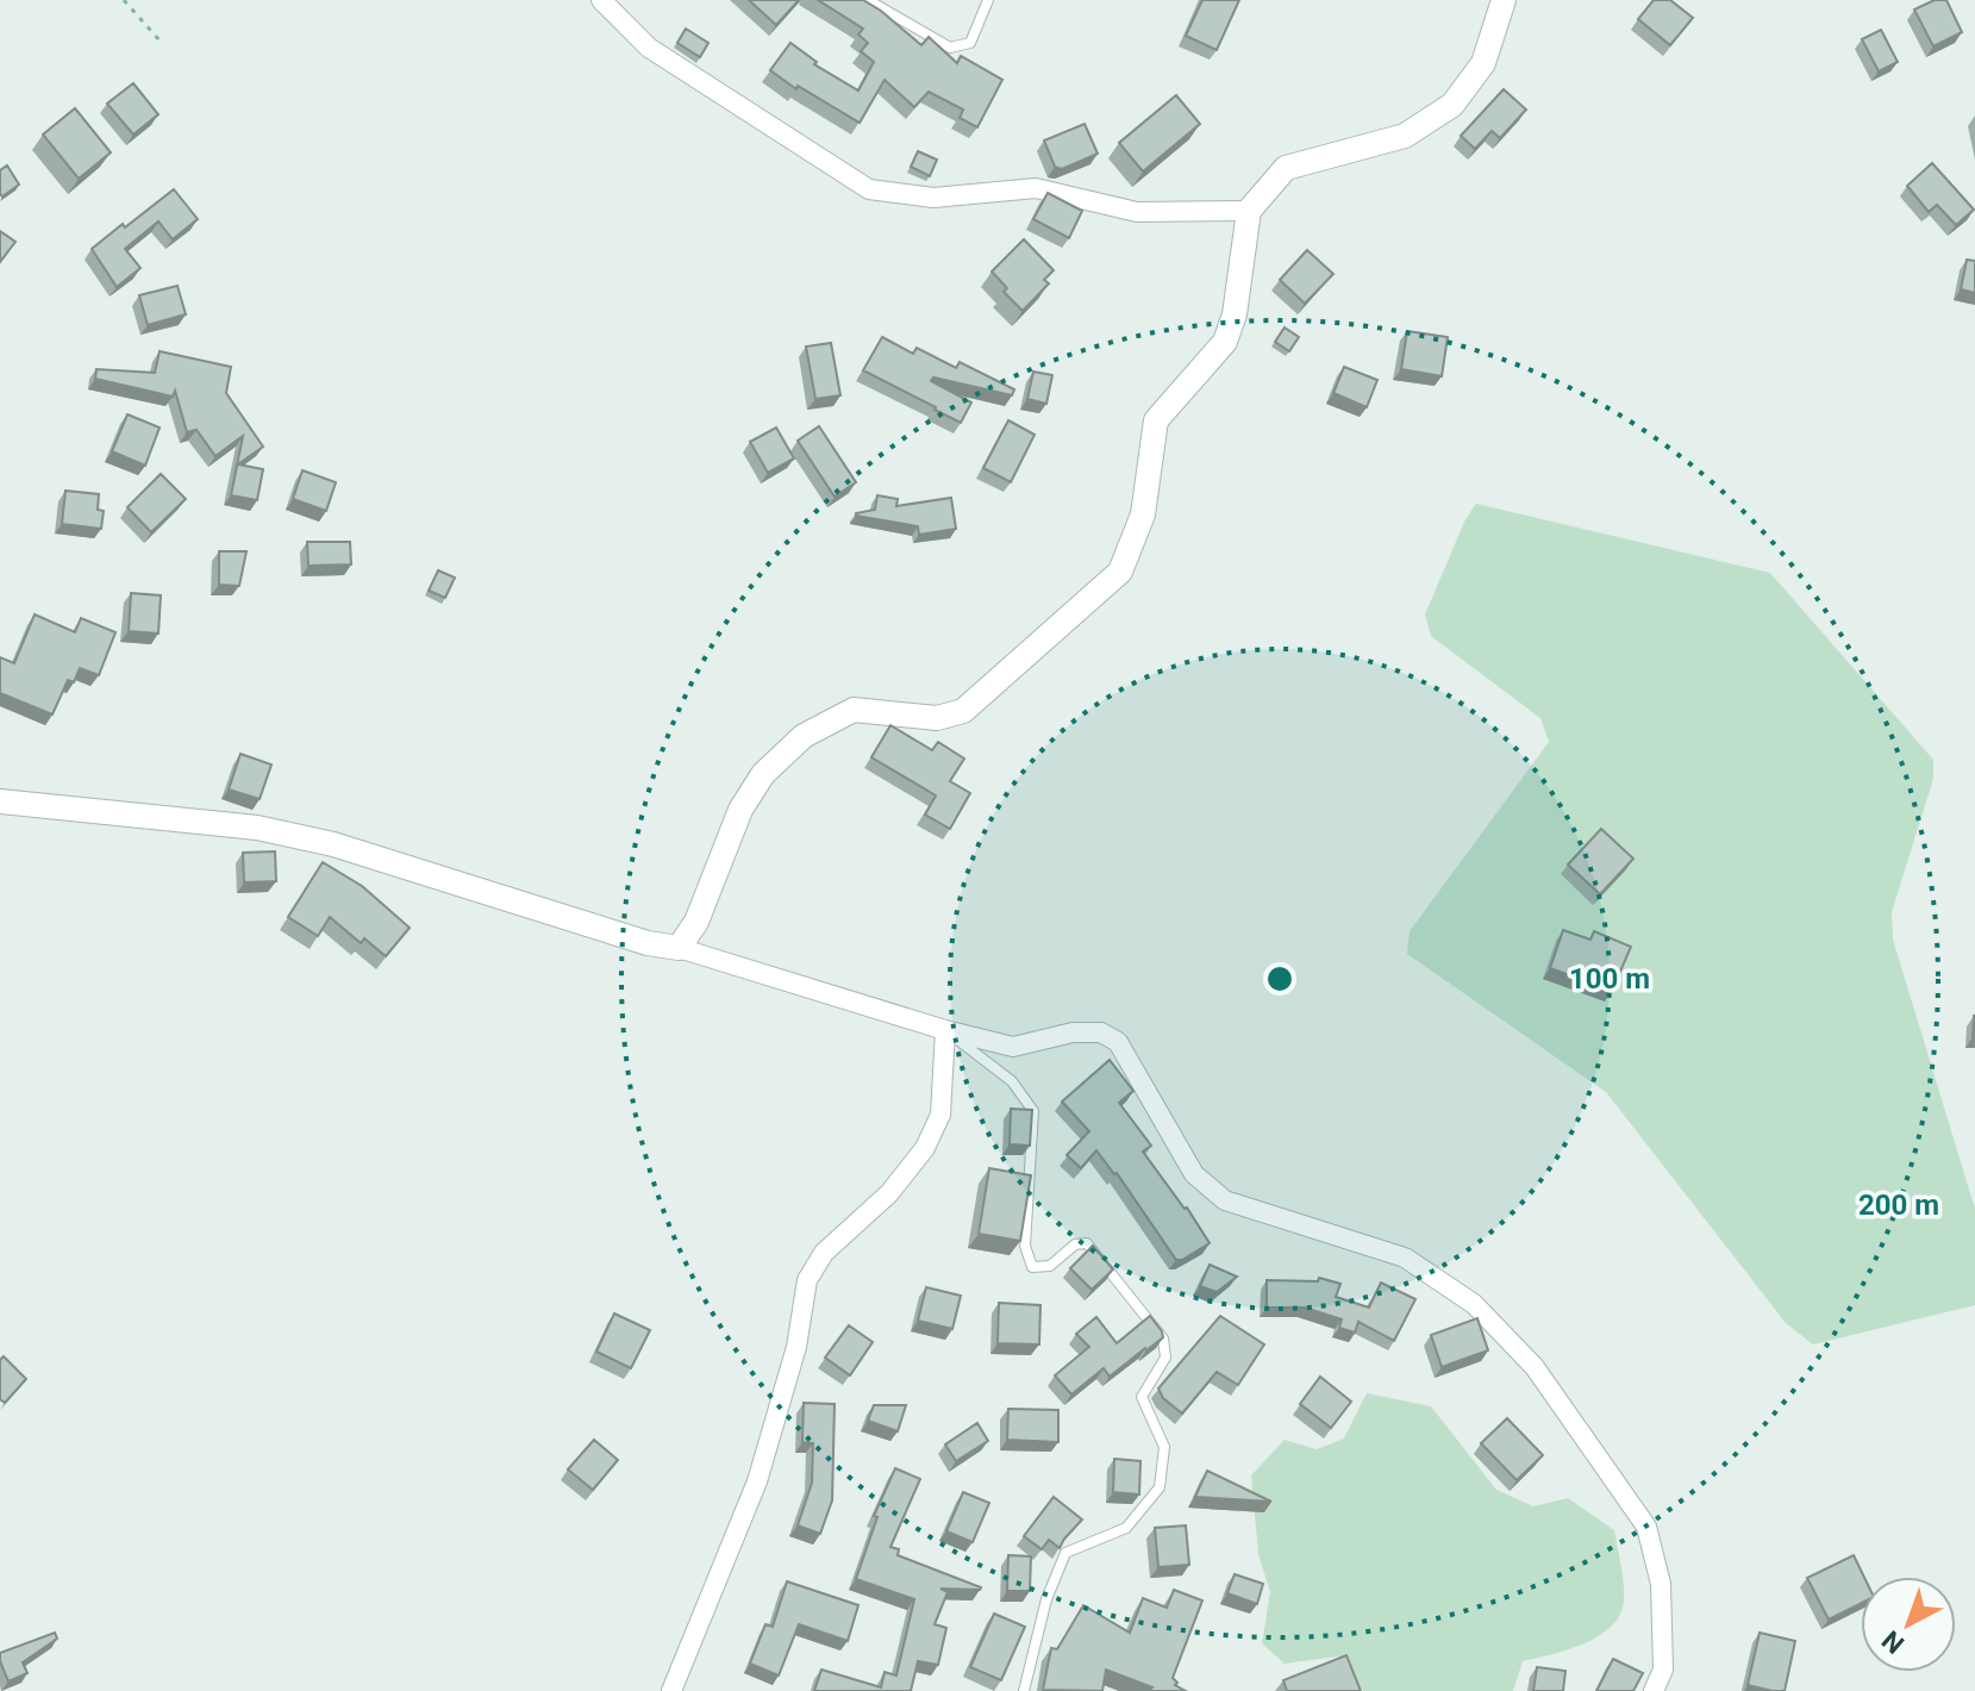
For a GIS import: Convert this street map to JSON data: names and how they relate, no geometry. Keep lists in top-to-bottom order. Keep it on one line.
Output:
{"north":"bottom left","rings":["100 m","200 m"]}
